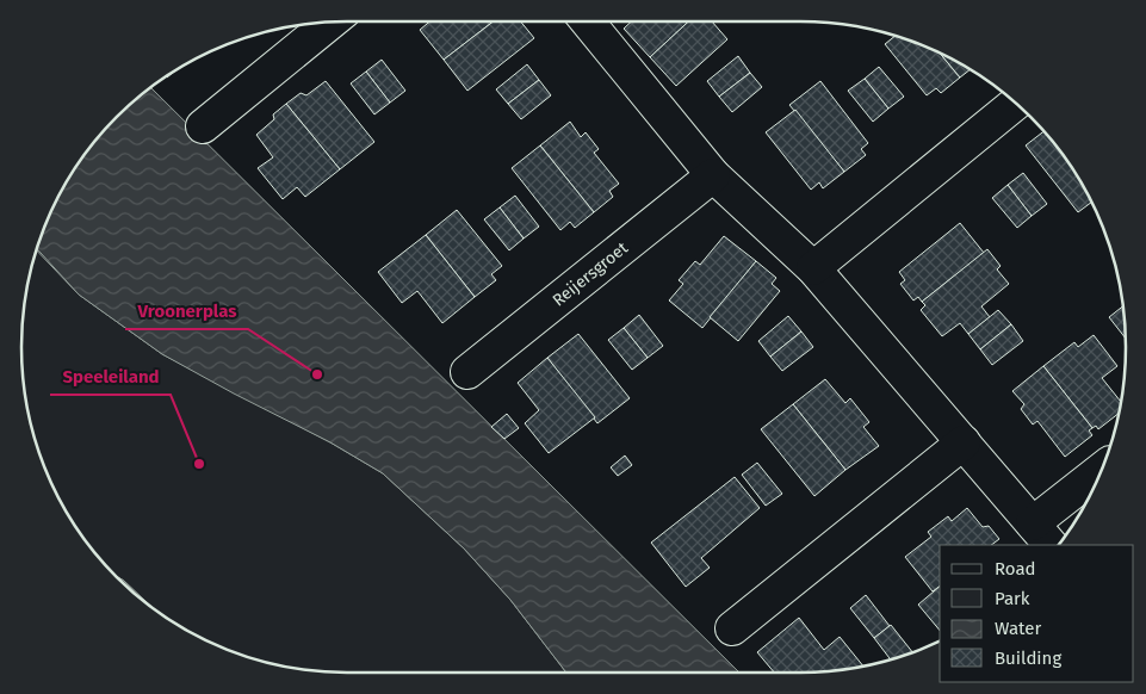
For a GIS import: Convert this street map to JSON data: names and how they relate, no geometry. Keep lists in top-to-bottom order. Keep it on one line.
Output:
{"streets":{"street":["Reijersgroet"]},"places":["Vroonerplas","Speeleiland"],"legend":["Road","Park","Water","Building"]}
